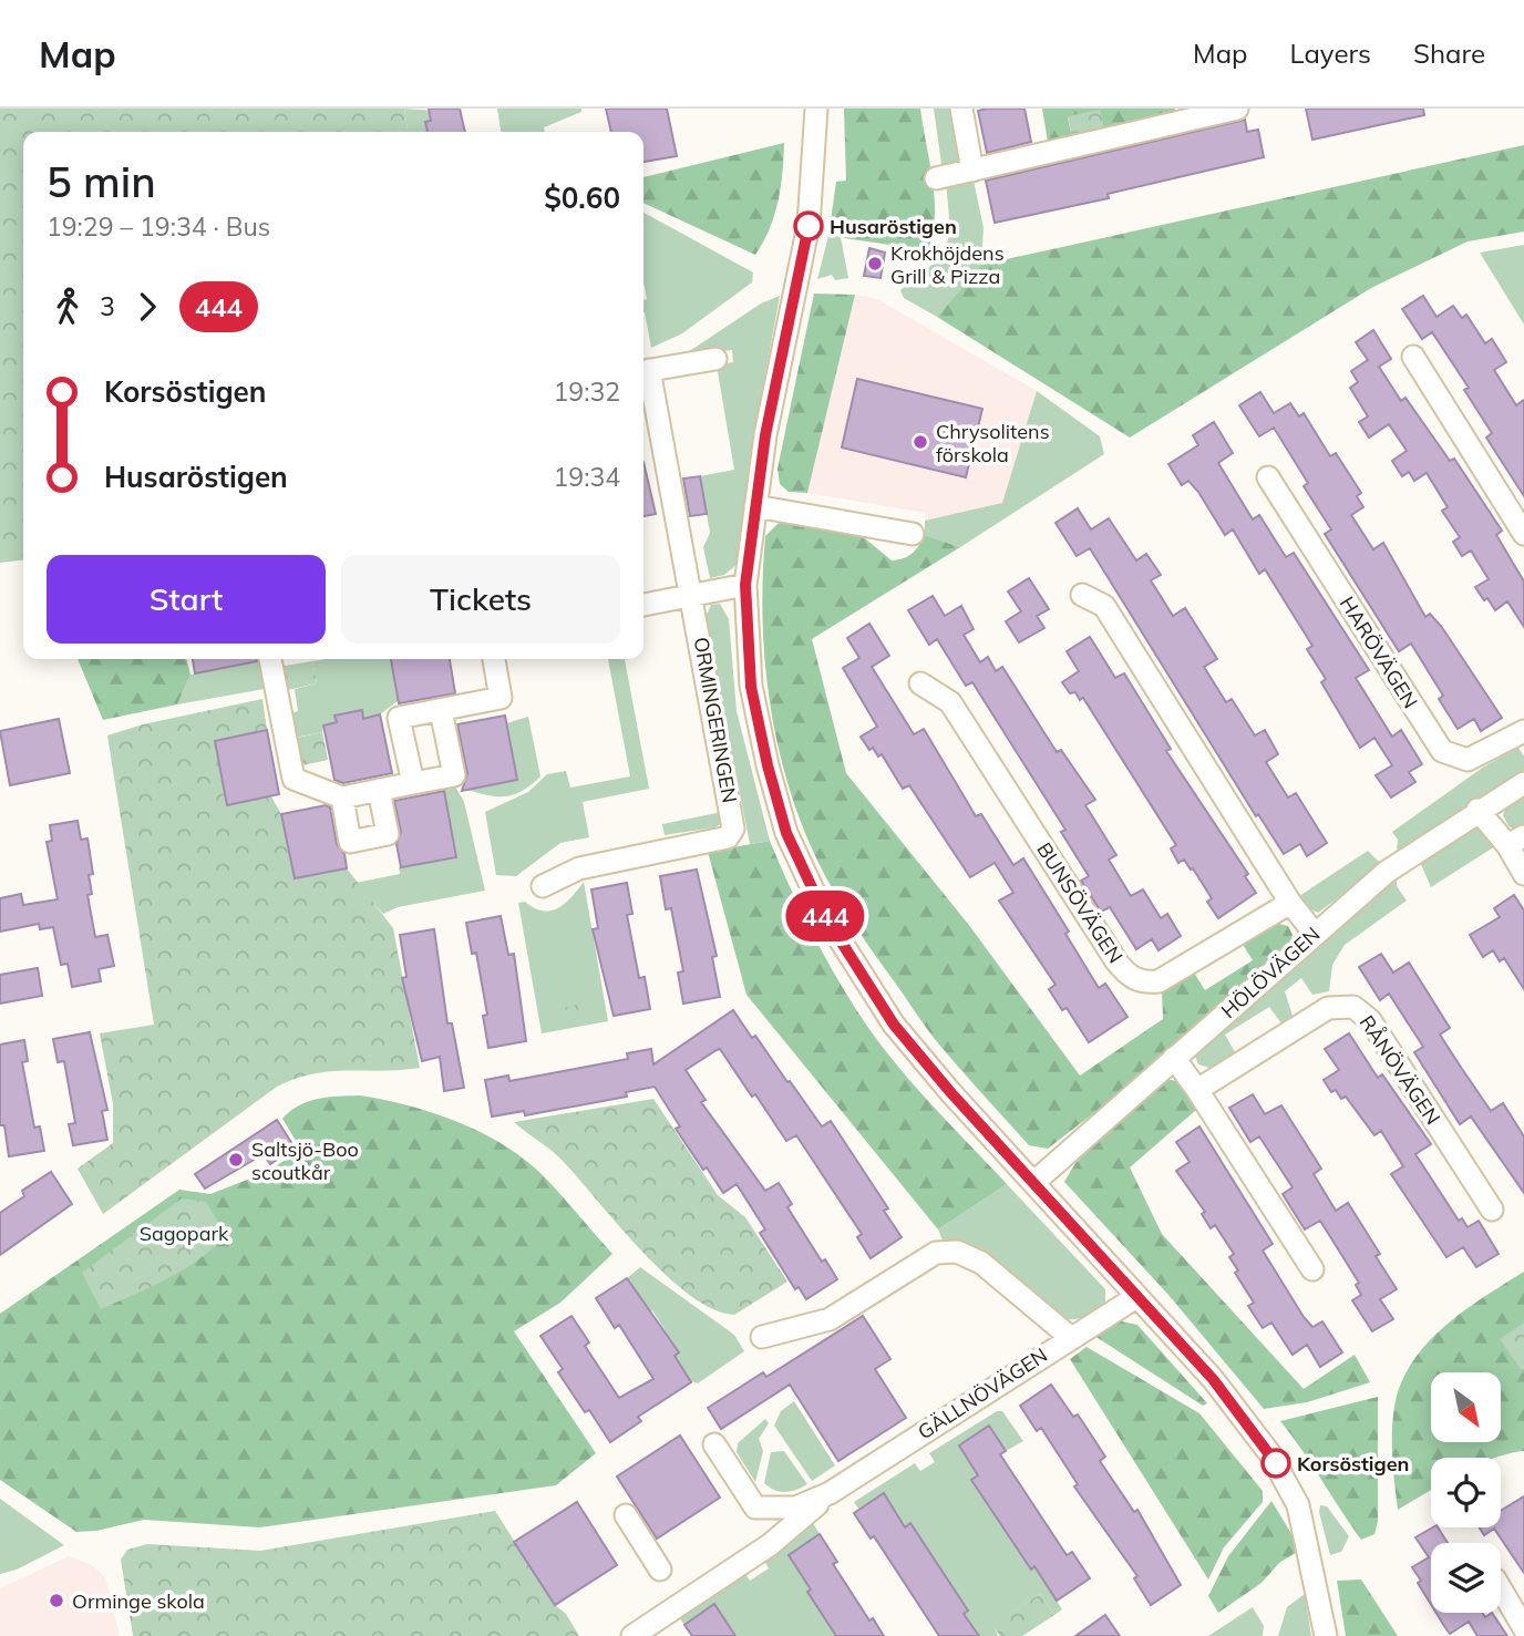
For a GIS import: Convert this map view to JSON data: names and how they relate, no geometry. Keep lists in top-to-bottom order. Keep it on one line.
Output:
{"streets":{"street":["HARÖVÄGEN","ORMINGERINGEN","BUNSÖVÄGEN","HÖLÖVÄGEN","RÅNÖVÄGEN","GÄLLNÖVÄGEN"]},"parks":["Sagopark"],"places":["Husaröstigen","Krokhöjdens Grill & Pizza","Chrysolitens förskola","Saltsjö-Boo scoutkår","Korsöstigen","Orminge skola"],"lines":["bus line 444"],"north":"bottom right","page":{"header":"Map","nav":["Map","Layers","Share"],"on_map":"444","heading":["5 min","19:29 – 19:34 · Bus","$0.60"],"legs":["3","444"],"list":[{"name":"Korsöstigen","value":"19:32"},{"name":"Husaröstigen","value":"19:34"}],"buttons":["Start","Tickets"]}}
